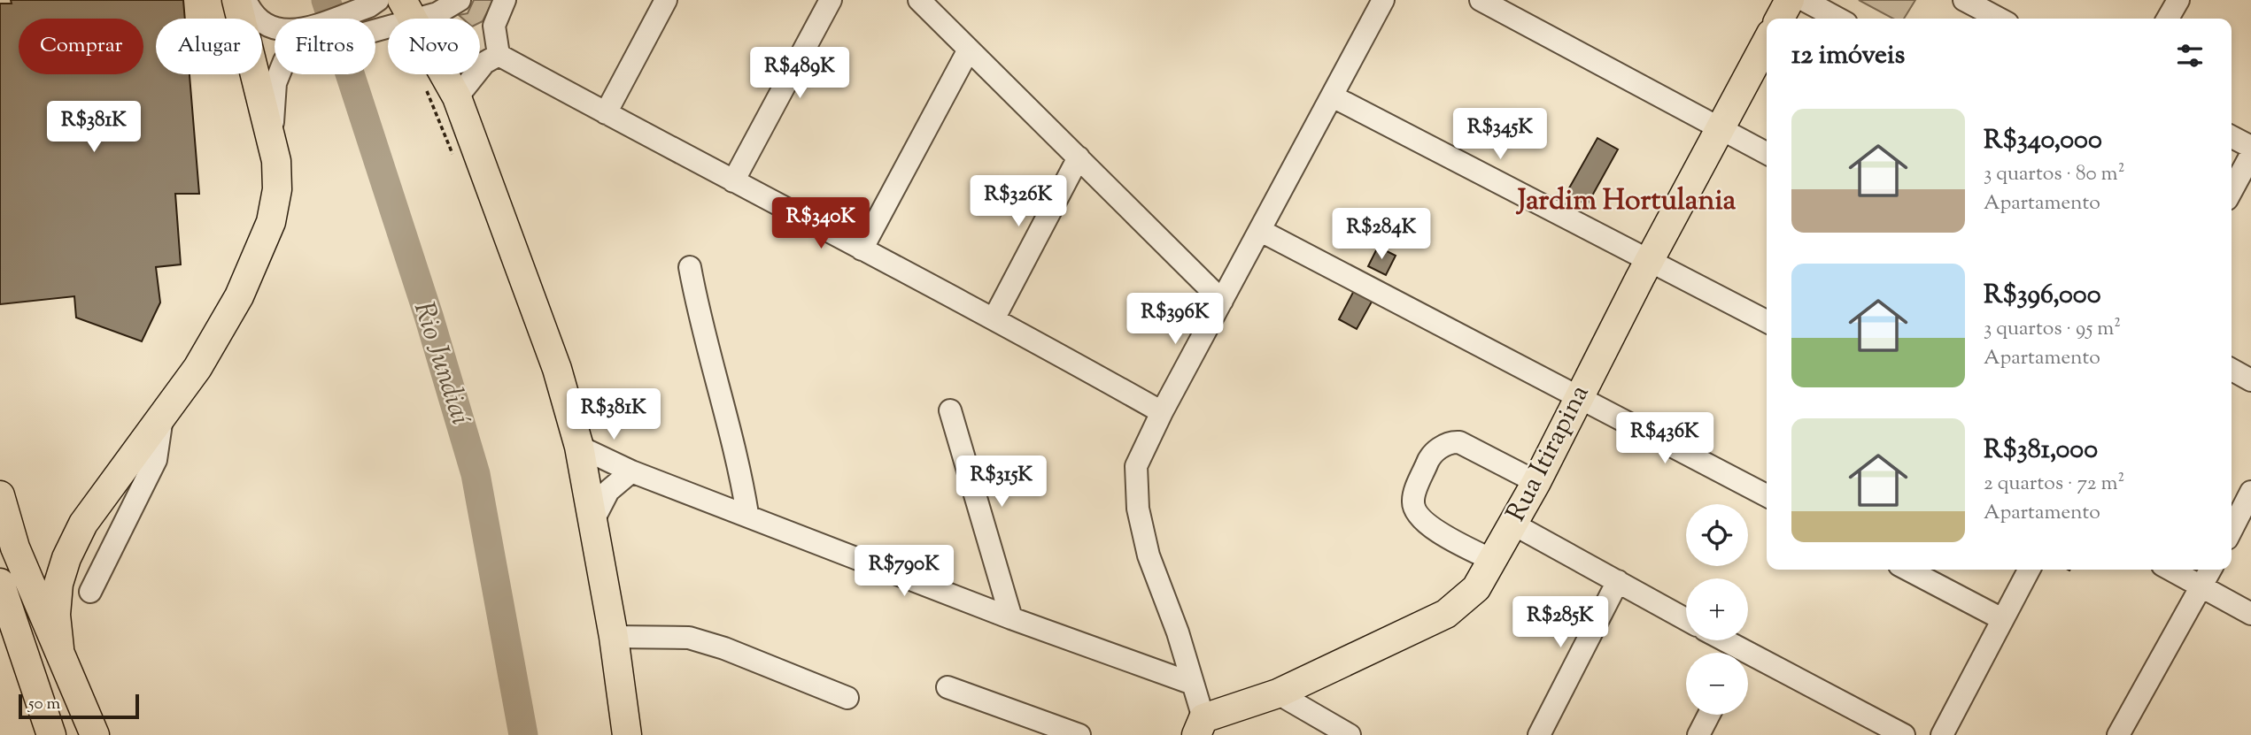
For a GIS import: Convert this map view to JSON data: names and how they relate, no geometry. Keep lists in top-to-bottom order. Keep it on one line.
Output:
{"streets":{"main road":["Rua Itirapina"]},"districts":["Jardim Hortulania"],"water":["Rio Jundiaí"],"scale_bar":"50 m","page":{"chip":["Comprar","Alugar","Filtros","Novo"],"heading":"12 imóveis","price":["R$489K","R$381K","R$345K","R$326K","R$340K","R$284K","R$396K","R$381K","R$436K","R$315K","R$790K","R$285K"],"list":[{"name":"R$340,000","note":"3 quartos · 80 m² · Apartamento"},{"name":"R$396,000","note":"3 quartos · 95 m² · Apartamento"},{"name":"R$381,000","note":"2 quartos · 72 m² · Apartamento"}],"map_buttons":["+","−"],"scale":"50 m"}}
